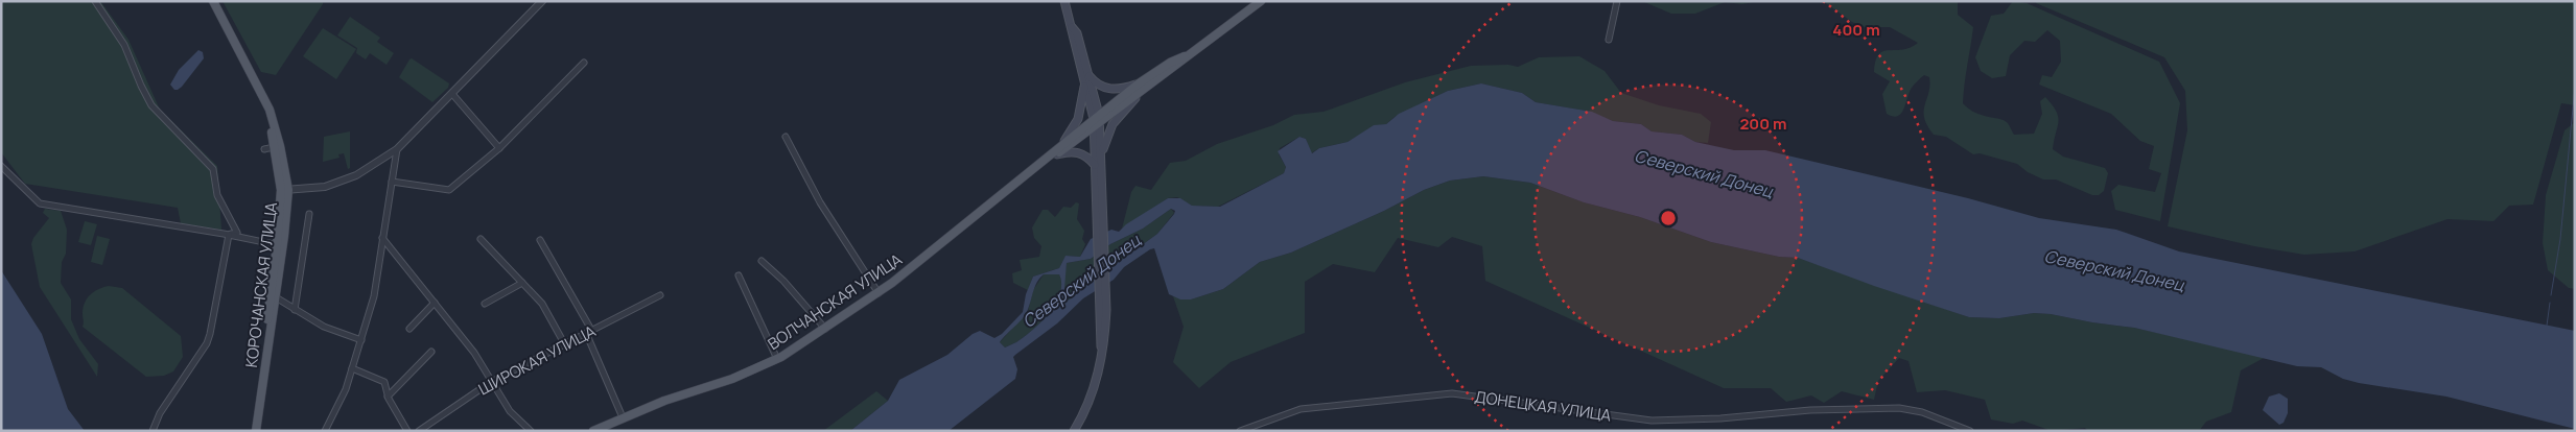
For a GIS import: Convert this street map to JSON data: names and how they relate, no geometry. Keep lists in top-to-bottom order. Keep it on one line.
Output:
{"streets":{"main road":["КОРОЧАНСКАЯ УЛИЦА","ВОЛЧАНСКАЯ УЛИЦА"],"street":["ШИРОКАЯ УЛИЦА","ДОНЕЦКАЯ УЛИЦА"]},"water":["Северский Донец"],"rings":["400 m","200 m"]}
